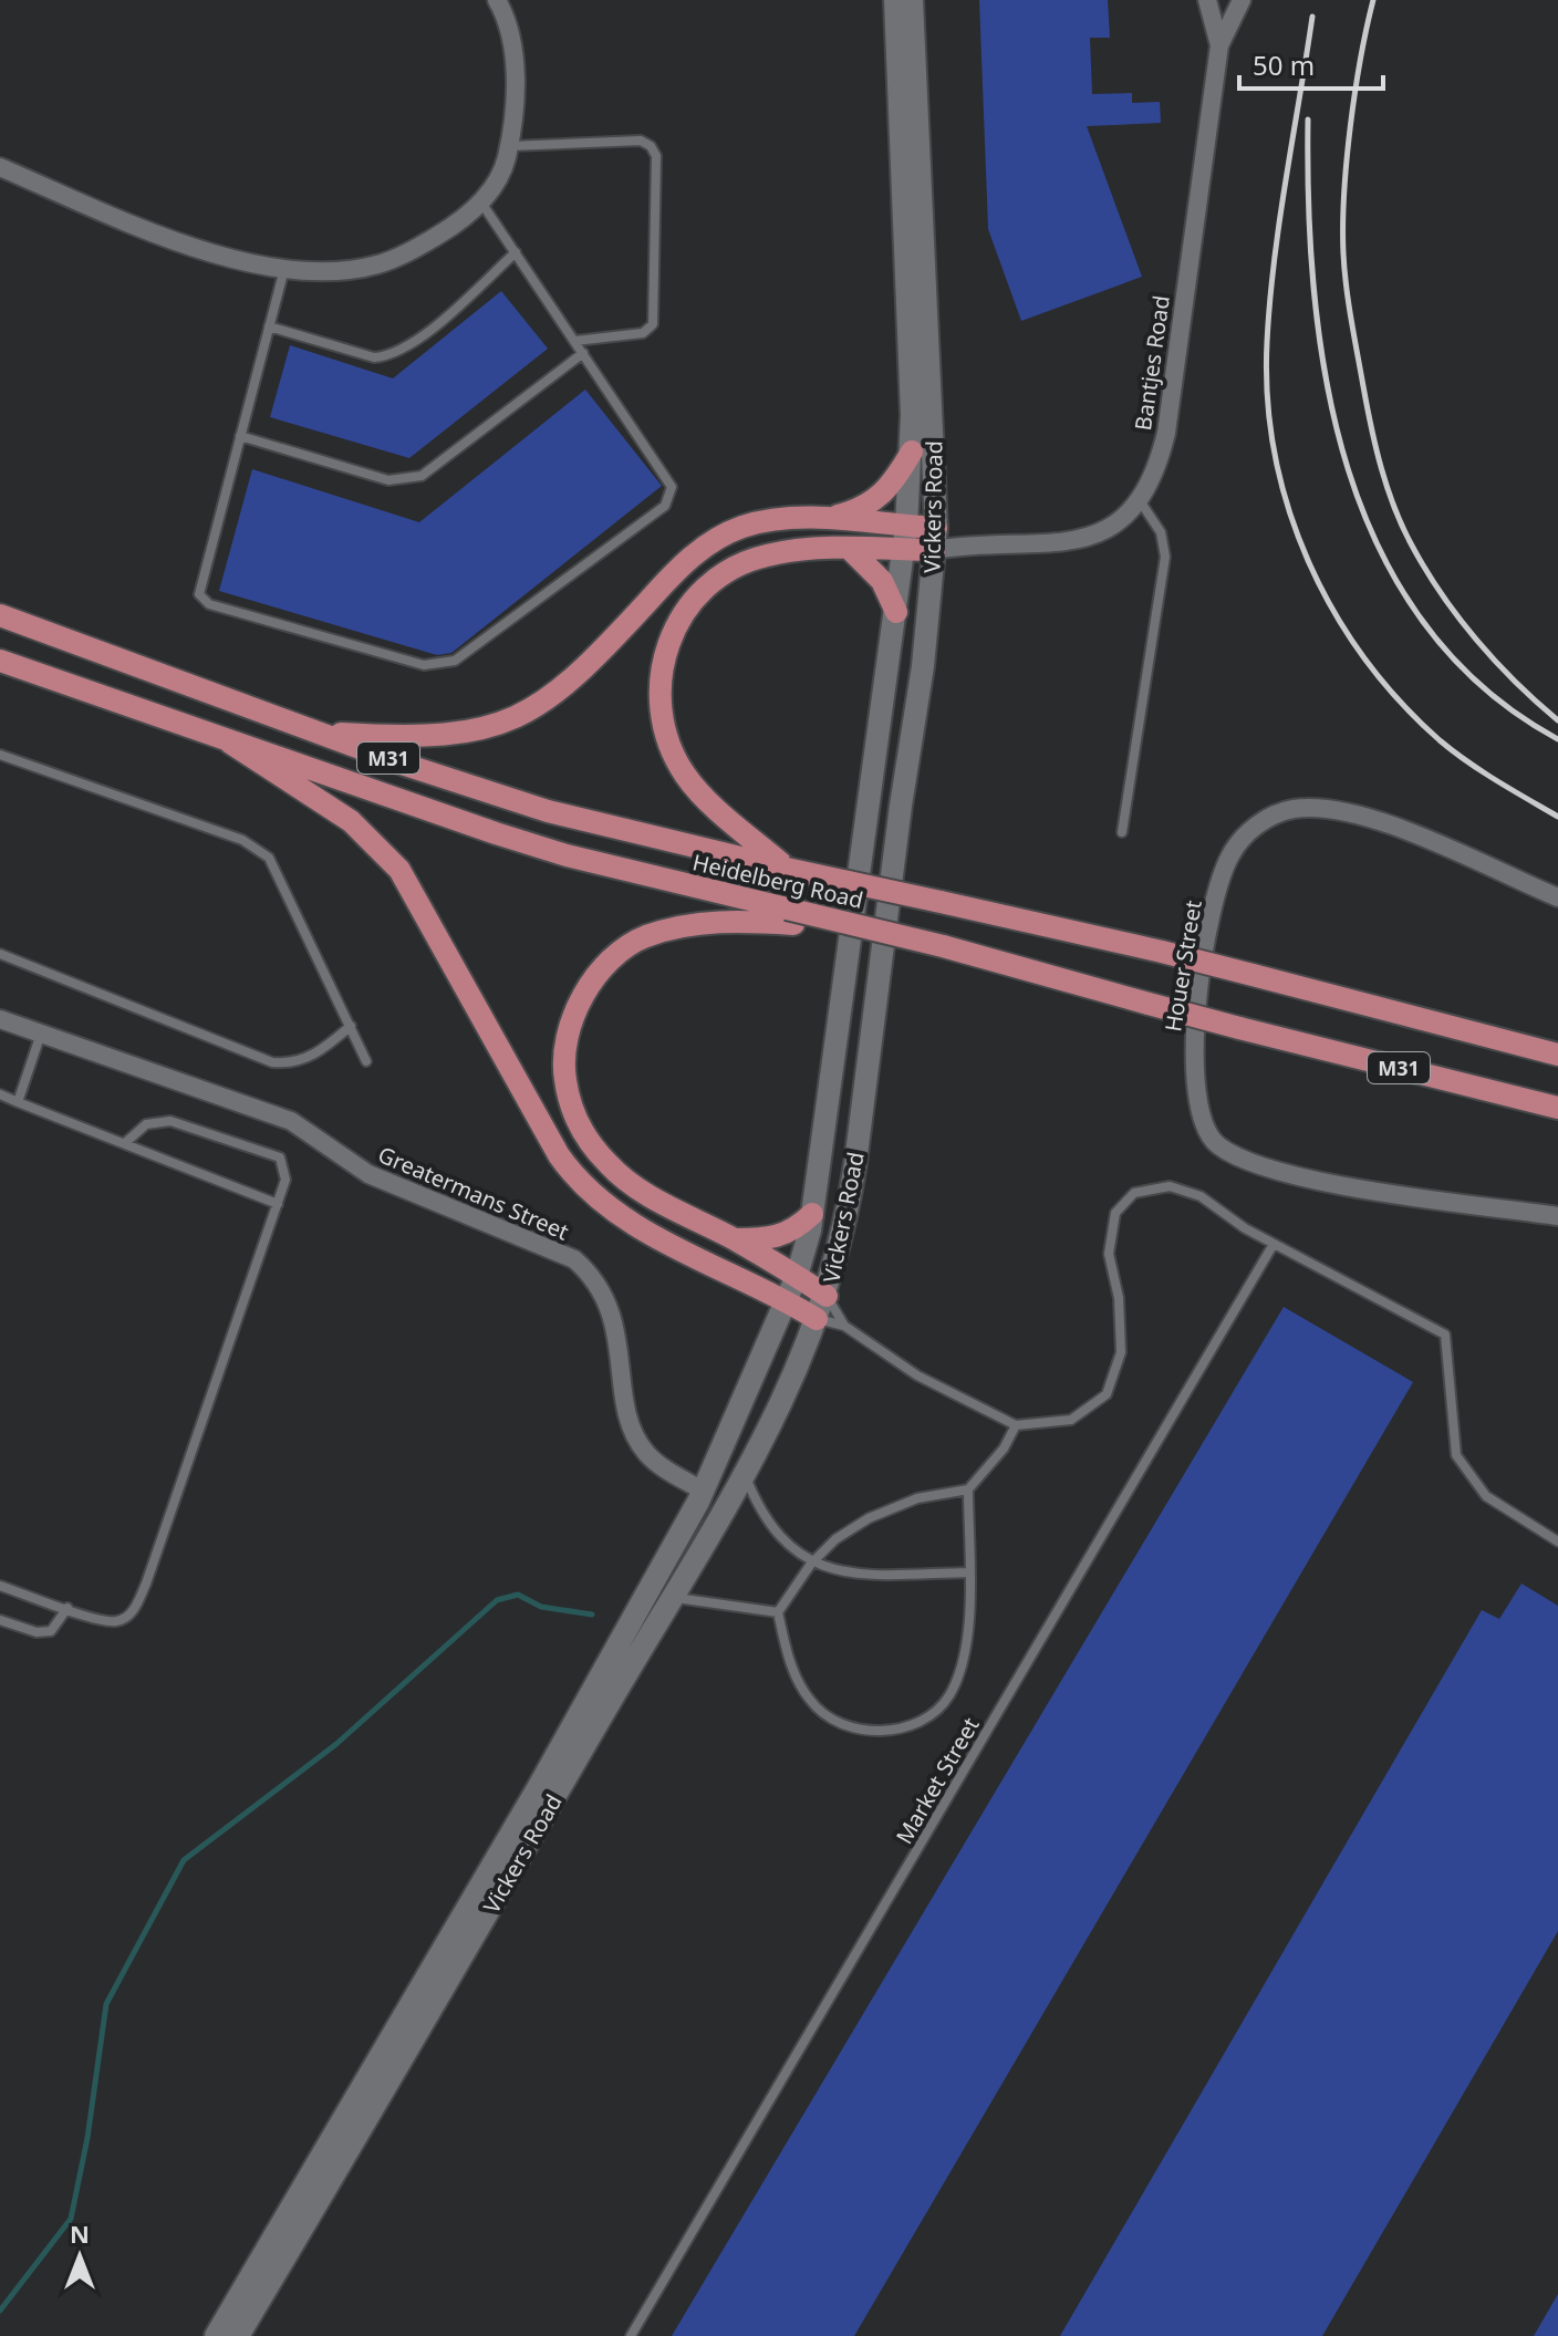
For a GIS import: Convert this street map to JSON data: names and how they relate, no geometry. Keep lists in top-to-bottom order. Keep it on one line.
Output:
{"streets":{"main road":["Vickers Road","M31","Heidelberg Road"],"street":["Bantjes Road","Houer Street","Greatermans Street"],"lane":["Market Street"]},"crossings":[["Bantjes Road","Vickers Road"],["Vickers Road","Greatermans Street"]],"scale_bar":"50 m","north":"top"}
